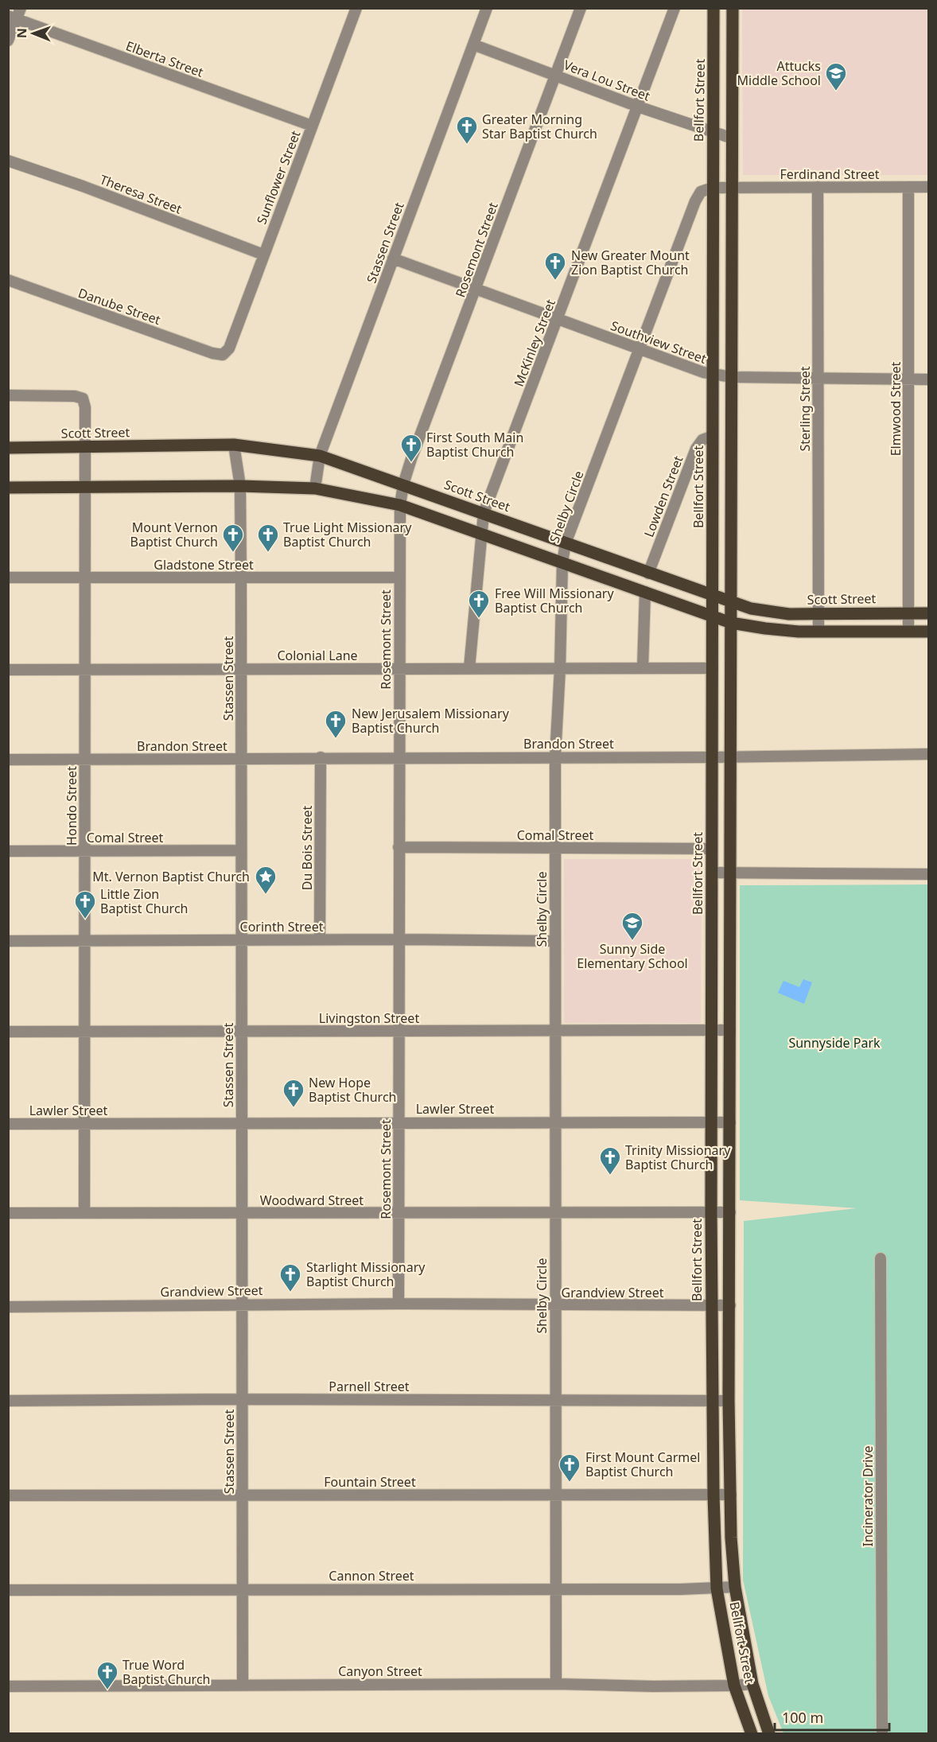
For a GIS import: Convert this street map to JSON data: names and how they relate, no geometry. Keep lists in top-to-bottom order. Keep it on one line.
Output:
{"streets":{"main road":["Bellfort Street","Scott Street"],"street":["Elberta Street","Vera Lou Street","Ferdinand Street","Sunflower Street","Theresa Street","Stassen Street","Rosemont Street","Danube Street","Southview Street","McKinley Street","Sterling Street","Elmwood Street","Lowden Street","Shelby Circle","Gladstone Street","Colonial Lane","Brandon Street","Hondo Street","Comal Street","Du Bois Street","Corinth Street","Livingston Street","Lawler Street","Woodward Street","Grandview Street","Parnell Street","Fountain Street","Incinerator Drive","Cannon Street","Canyon Street"]},"crossings":[["Elberta Street","Sunflower Street"],["Vera Lou Street","Bellfort Street"],["Vera Lou Street","Stassen Street"],["Vera Lou Street","Rosemont Street"],["Vera Lou Street","McKinley Street"],["Bellfort Street","Ferdinand Street"],["Bellfort Street","Southview Street"],["Bellfort Street","Scott Street"],["Bellfort Street","Lowden Street"],["Bellfort Street","Shelby Circle"],["Bellfort Street","Colonial Lane"],["Bellfort Street","Brandon Street"],["Bellfort Street","Comal Street"],["Bellfort Street","Livingston Street"],["Bellfort Street","Lawler Street"],["Bellfort Street","Woodward Street"],["Bellfort Street","Grandview Street"],["Bellfort Street","Parnell Street"],["Bellfort Street","Fountain Street"],["Bellfort Street","Cannon Street"],["Bellfort Street","Canyon Street"],["Ferdinand Street","Sterling Street"],["Ferdinand Street","Elmwood Street"],["Sunflower Street","Theresa Street"],["Sunflower Street","Danube Street"],["Stassen Street","Southview Street"],["Stassen Street","Scott Street"],["Stassen Street","Gladstone Street"],["Stassen Street","Colonial Lane"],["Stassen Street","Brandon Street"],["Stassen Street","Comal Street"],["Stassen Street","Corinth Street"],["Stassen Street","Livingston Street"],["Stassen Street","Lawler Street"],["Stassen Street","Woodward Street"],["Stassen Street","Grandview Street"],["Stassen Street","Parnell Street"],["Stassen Street","Fountain Street"],["Stassen Street","Cannon Street"],["Stassen Street","Canyon Street"],["Rosemont Street","Southview Street"],["Rosemont Street","Scott Street"],["Rosemont Street","Gladstone Street"],["Rosemont Street","Colonial Lane"],["Rosemont Street","Brandon Street"],["Rosemont Street","Comal Street"],["Rosemont Street","Corinth Street"],["Rosemont Street","Livingston Street"],["Rosemont Street","Lawler Street"],["Rosemont Street","Woodward Street"],["Rosemont Street","Grandview Street"],["Southview Street","McKinley Street"],["Southview Street","Sterling Street"],["Southview Street","Elmwood Street"],["Southview Street","Shelby Circle"],["McKinley Street","Scott Street"],["McKinley Street","Colonial Lane"],["Sterling Street","Scott Street"],["Elmwood Street","Scott Street"],["Scott Street","Lowden Street"],["Scott Street","Shelby Circle"],["Scott Street","Hondo Street"],["Shelby Circle","Colonial Lane"],["Shelby Circle","Brandon Street"],["Shelby Circle","Comal Street"],["Shelby Circle","Corinth Street"],["Shelby Circle","Livingston Street"],["Shelby Circle","Lawler Street"],["Shelby Circle","Woodward Street"],["Shelby Circle","Grandview Street"],["Shelby Circle","Parnell Street"],["Shelby Circle","Fountain Street"],["Shelby Circle","Cannon Street"],["Shelby Circle","Canyon Street"],["Gladstone Street","Hondo Street"],["Colonial Lane","Hondo Street"],["Brandon Street","Hondo Street"],["Brandon Street","Du Bois Street"],["Hondo Street","Comal Street"],["Hondo Street","Corinth Street"],["Hondo Street","Livingston Street"],["Hondo Street","Lawler Street"],["Hondo Street","Woodward Street"],["Du Bois Street","Corinth Street"]],"parks":["Sunnyside Park"],"places":{"school or university":["Attucks Middle School","Sunny Side Elementary School"],"church":["Greater Morning Star Baptist Church","New Greater Mount Zion Baptist Church","First South Main Baptist Church","Mount Vernon Baptist Church","True Light Missionary Baptist Church","Free Will Missionary Baptist Church","New Jerusalem Missionary Baptist Church","Little Zion Baptist Church","New Hope Baptist Church","Trinity Missionary Baptist Church","Starlight Missionary Baptist Church","First Mount Carmel Baptist Church","True Word Baptist Church"],"place":["Mt. Vernon Baptist Church"]},"scale_bar":"100 m","north":"left"}
